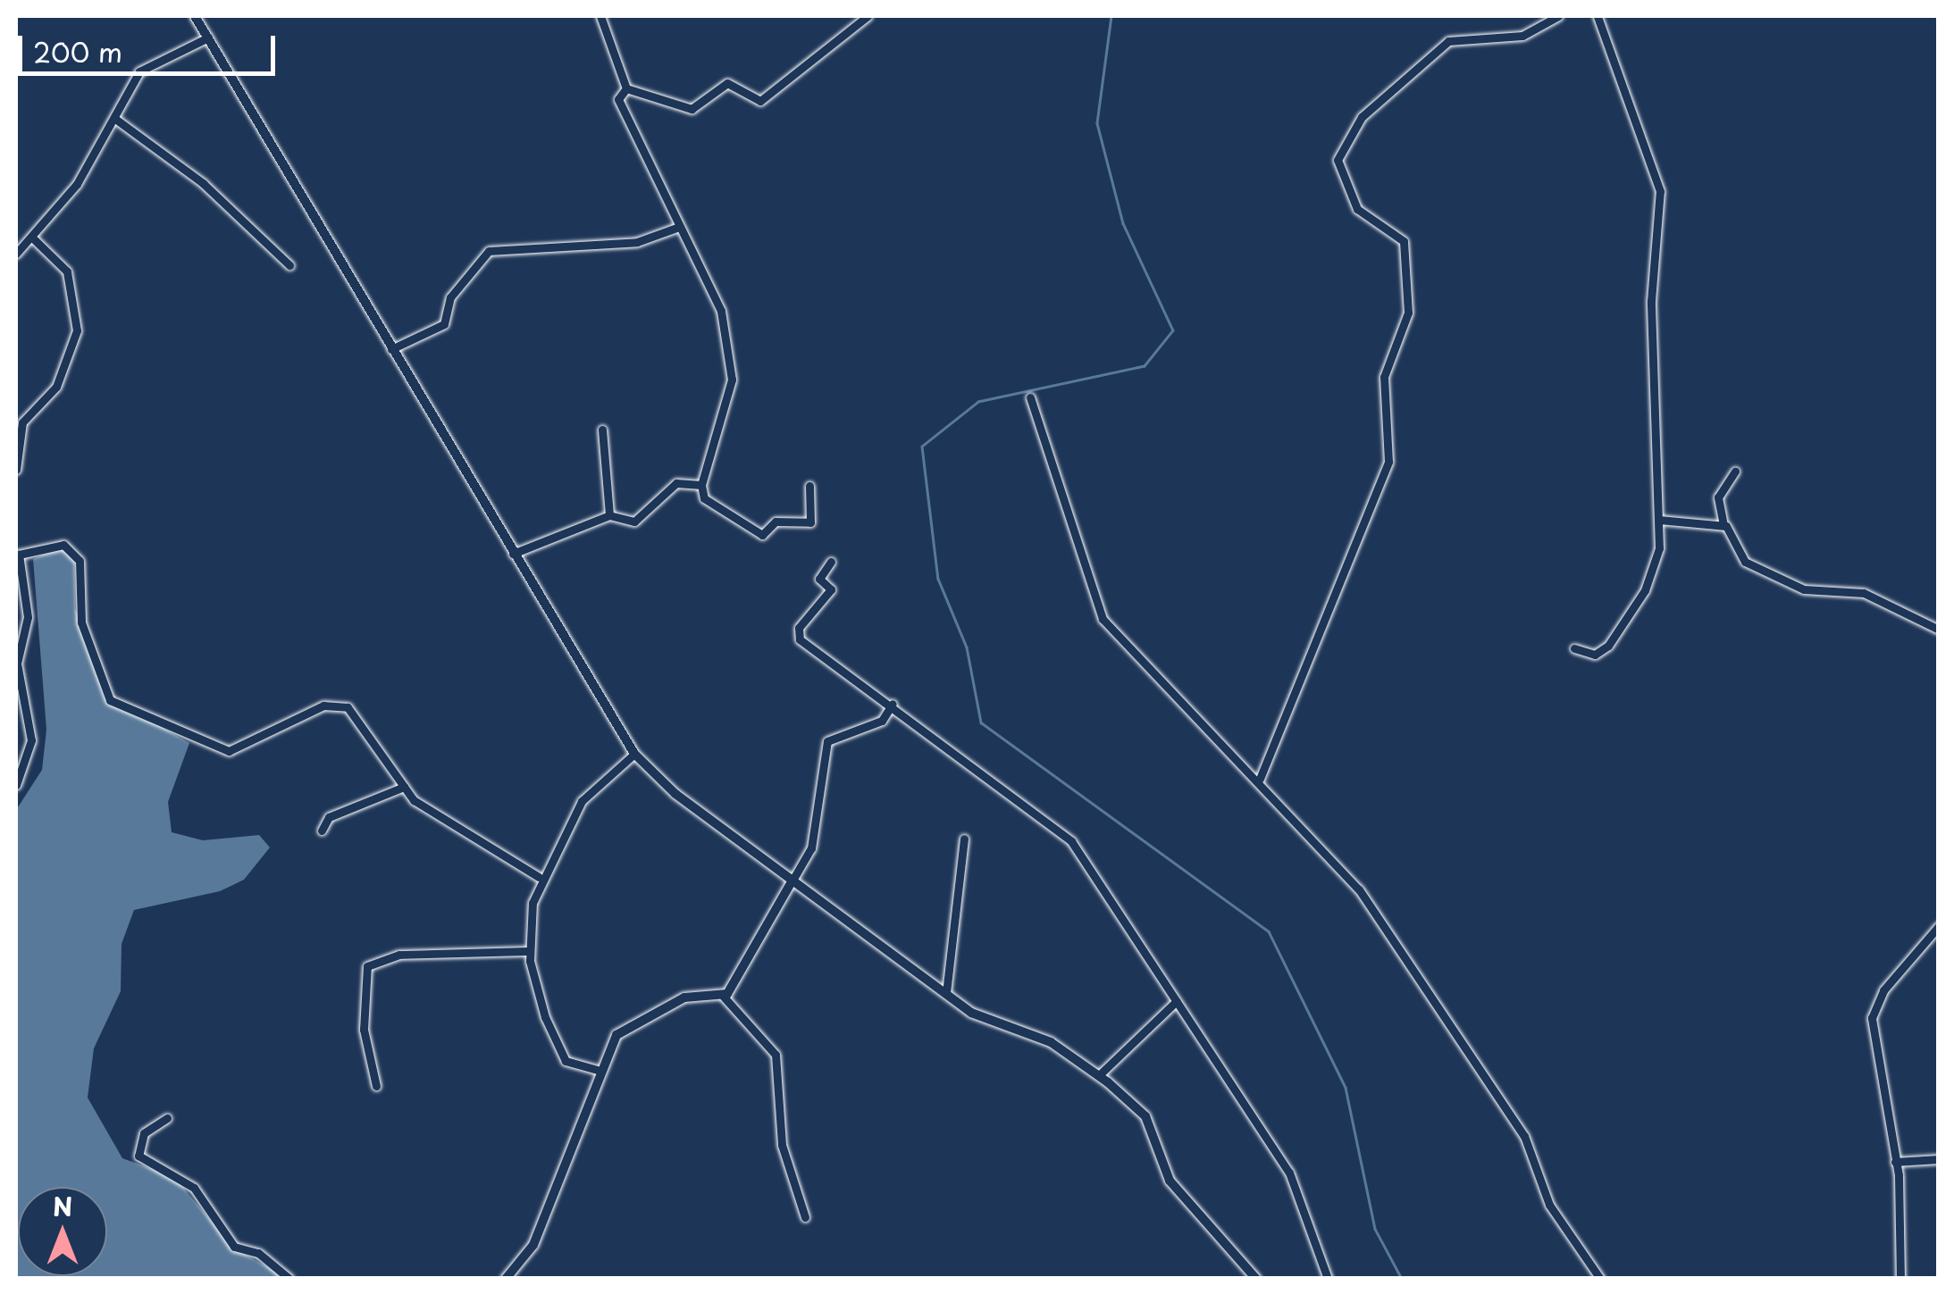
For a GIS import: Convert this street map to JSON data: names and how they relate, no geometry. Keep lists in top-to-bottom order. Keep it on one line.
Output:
{"scale_bar":"200 m","north":"top"}
